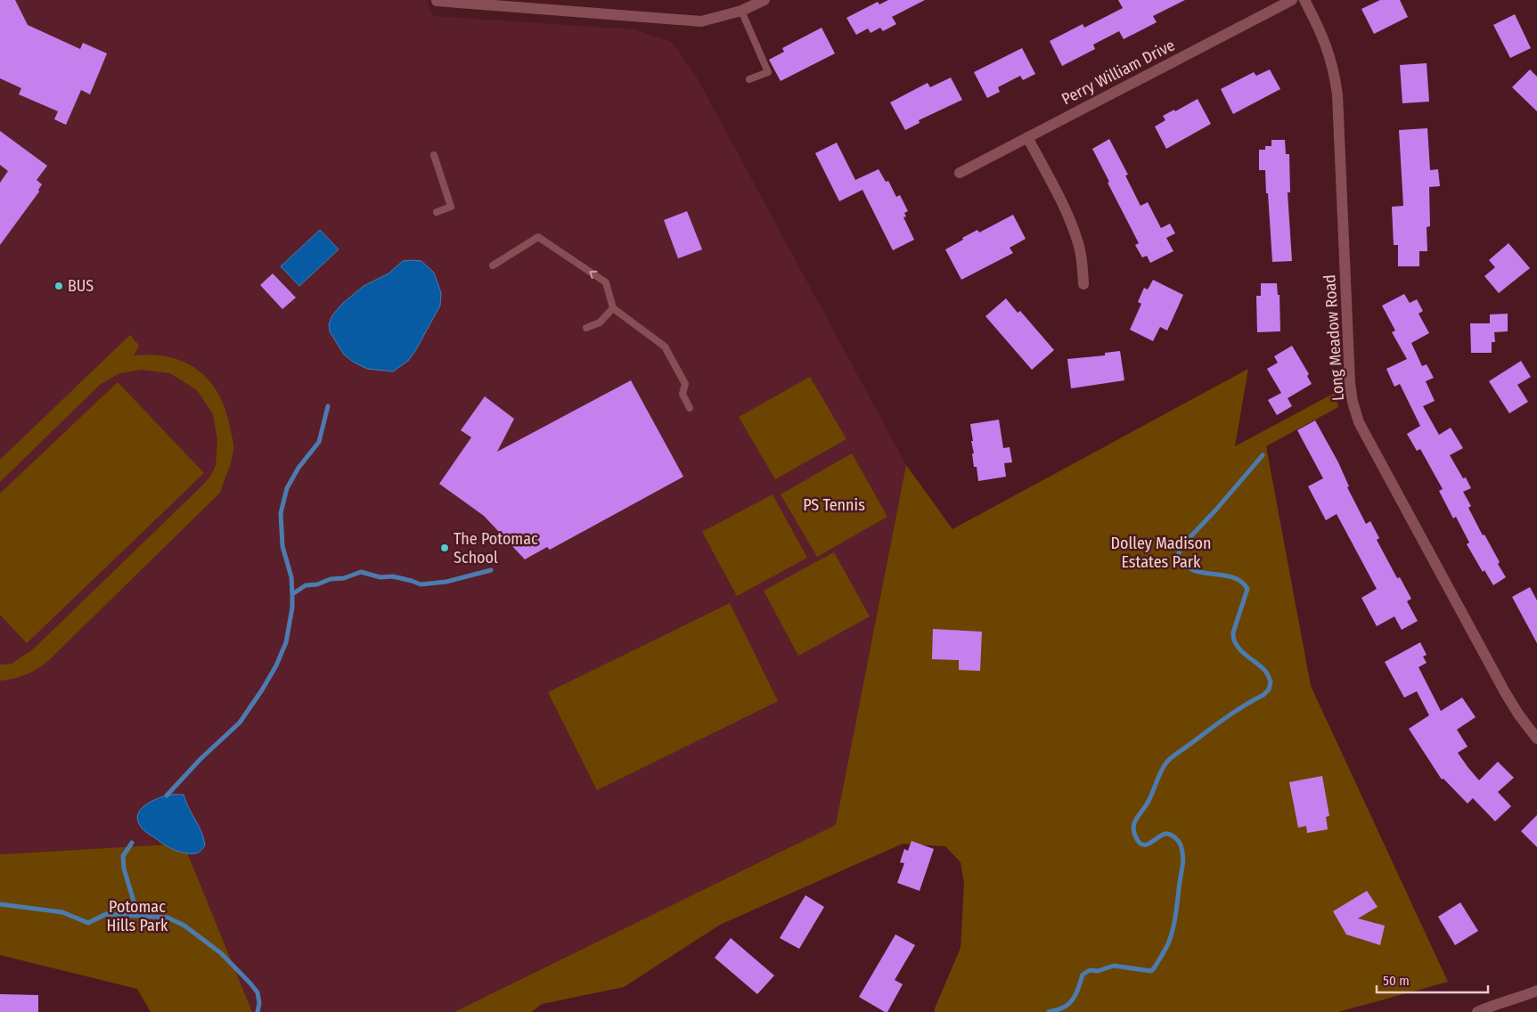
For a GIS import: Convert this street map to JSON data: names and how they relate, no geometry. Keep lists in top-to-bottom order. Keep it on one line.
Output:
{"streets":{"street":["Perry William Drive","Long Meadow Road"]},"parks":["PS Tennis","Dolley Madison Estates Park","Potomac Hills Park"],"places":["BUS","The Potomac School"],"scale_bar":"50 m"}
